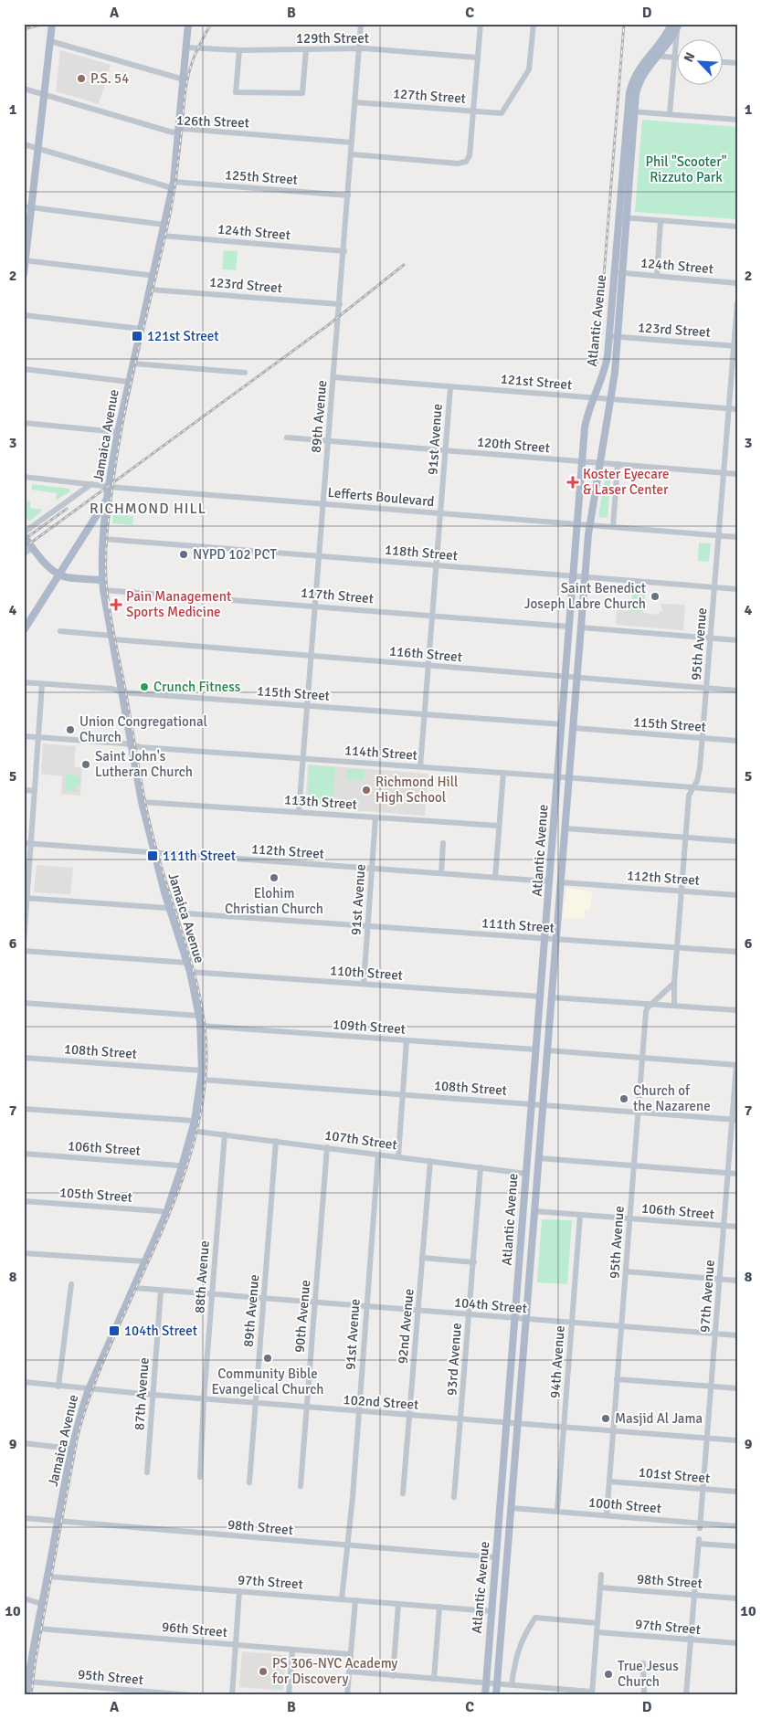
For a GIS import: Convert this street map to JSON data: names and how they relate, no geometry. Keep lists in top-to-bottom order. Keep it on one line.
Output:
{"streets":{"main road":["Atlantic Avenue","Jamaica Avenue"],"street":["129th Street","127th Street","126th Street","125th Street","124th Street","123rd Street","121st Street","89th Avenue","91st Avenue","120th Street","Lefferts Boulevard","118th Street","117th Street","95th Avenue","116th Street","115th Street","114th Street","113th Street","112th Street","111th Street","110th Street","109th Street","108th Street","107th Street","106th Street","105th Street","88th Avenue","97th Avenue","104th Street","90th Avenue","92nd Avenue","93rd Avenue","94th Avenue","87th Avenue","102nd Street","101st Street","100th Street","98th Street","97th Street","96th Street","95th Street"]},"crossings":[["129th Street","89th Avenue"],["129th Street","Jamaica Avenue"],["127th Street","89th Avenue"],["126th Street","89th Avenue"],["126th Street","Jamaica Avenue"],["125th Street","89th Avenue"],["125th Street","Jamaica Avenue"],["124th Street","Atlantic Avenue"],["124th Street","89th Avenue"],["124th Street","Jamaica Avenue"],["123rd Street","Atlantic Avenue"],["123rd Street","89th Avenue"],["123rd Street","Jamaica Avenue"],["123rd Street","95th Avenue"],["Atlantic Avenue","121st Street"],["Atlantic Avenue","120th Street"],["Atlantic Avenue","Lefferts Boulevard"],["Atlantic Avenue","118th Street"],["Atlantic Avenue","117th Street"],["Atlantic Avenue","116th Street"],["Atlantic Avenue","115th Street"],["Atlantic Avenue","114th Street"],["Atlantic Avenue","112th Street"],["Atlantic Avenue","111th Street"],["Atlantic Avenue","110th Street"],["Atlantic Avenue","109th Street"],["Atlantic Avenue","108th Street"],["Atlantic Avenue","107th Street"],["Atlantic Avenue","106th Street"],["Atlantic Avenue","104th Street"],["Atlantic Avenue","102nd Street"],["Atlantic Avenue","100th Street"],["Atlantic Avenue","98th Street"],["Atlantic Avenue","97th Street"],["121st Street","89th Avenue"],["121st Street","91st Avenue"],["121st Street","95th Avenue"],["89th Avenue","120th Street"],["89th Avenue","Lefferts Boulevard"],["89th Avenue","118th Street"],["89th Avenue","117th Street"],["89th Avenue","116th Street"],["89th Avenue","115th Street"],["89th Avenue","114th Street"],["89th Avenue","113th Street"],["89th Avenue","107th Street"],["89th Avenue","104th Street"],["89th Avenue","102nd Street"],["Jamaica Avenue","Lefferts Boulevard"],["Jamaica Avenue","118th Street"],["Jamaica Avenue","117th Street"],["Jamaica Avenue","116th Street"],["Jamaica Avenue","115th Street"],["Jamaica Avenue","114th Street"],["Jamaica Avenue","113th Street"],["Jamaica Avenue","112th Street"],["Jamaica Avenue","111th Street"],["Jamaica Avenue","110th Street"],["Jamaica Avenue","109th Street"],["Jamaica Avenue","108th Street"],["Jamaica Avenue","107th Street"],["Jamaica Avenue","106th Street"],["Jamaica Avenue","105th Street"],["Jamaica Avenue","104th Street"],["Jamaica Avenue","102nd Street"],["Jamaica Avenue","98th Street"],["Jamaica Avenue","97th Street"],["Jamaica Avenue","96th Street"],["Jamaica Avenue","95th Street"],["91st Avenue","120th Street"],["91st Avenue","Lefferts Boulevard"],["91st Avenue","118th Street"],["91st Avenue","117th Street"],["91st Avenue","116th Street"],["91st Avenue","115th Street"],["91st Avenue","114th Street"],["91st Avenue","113th Street"],["91st Avenue","112th Street"],["91st Avenue","111th Street"],["91st Avenue","110th Street"],["91st Avenue","107th Street"],["91st Avenue","104th Street"],["91st Avenue","102nd Street"],["91st Avenue","98th Street"],["91st Avenue","97th Street"],["120th Street","95th Avenue"],["Lefferts Boulevard","95th Avenue"],["118th Street","95th Avenue"],["95th Avenue","116th Street"],["95th Avenue","115th Street"],["95th Avenue","114th Street"],["95th Avenue","112th Street"],["95th Avenue","111th Street"],["95th Avenue","108th Street"],["95th Avenue","106th Street"],["95th Avenue","104th Street"],["95th Avenue","102nd Street"],["95th Avenue","101st Street"],["95th Avenue","100th Street"],["108th Street","97th Avenue"],["107th Street","88th Avenue"],["107th Street","90th Avenue"],["107th Street","92nd Avenue"],["107th Street","93rd Avenue"],["106th Street","97th Avenue"],["106th Street","94th Avenue"],["88th Avenue","104th Street"],["88th Avenue","102nd Street"],["97th Avenue","104th Street"],["97th Avenue","102nd Street"],["97th Avenue","101st Street"],["97th Avenue","100th Street"],["104th Street","90th Avenue"],["104th Street","92nd Avenue"],["104th Street","93rd Avenue"],["104th Street","94th Avenue"],["104th Street","87th Avenue"],["90th Avenue","102nd Street"],["92nd Avenue","102nd Street"],["93rd Avenue","102nd Street"],["94th Avenue","102nd Street"],["94th Avenue","100th Street"],["87th Avenue","102nd Street"]],"districts":["RICHMOND HILL"],"parks":["Phil \"Scooter\" Rizzuto Park"],"places":{"other":["P.S. 54","NYPD 102 PCT","Saint Benedict Joseph Labre Church","Crunch Fitness","Union Congregational Church","Saint John's Lutheran Church","Richmond Hill High School","Elohim Christian Church","Church of the Nazarene","Community Bible Evangelical Church","Masjid Al Jama","PS 306-NYC Academy for Discovery","True Jesus Church"],"transit":["121st Street","111th Street","104th Street"],"health":["Koster Eyecare & Laser Center","Pain Management Sports Medicine"]},"north":"top left","grid":{"columns":["A","B","C","D"],"rows":["1","2","3","4","5","6","7","8","9","10"]}}
